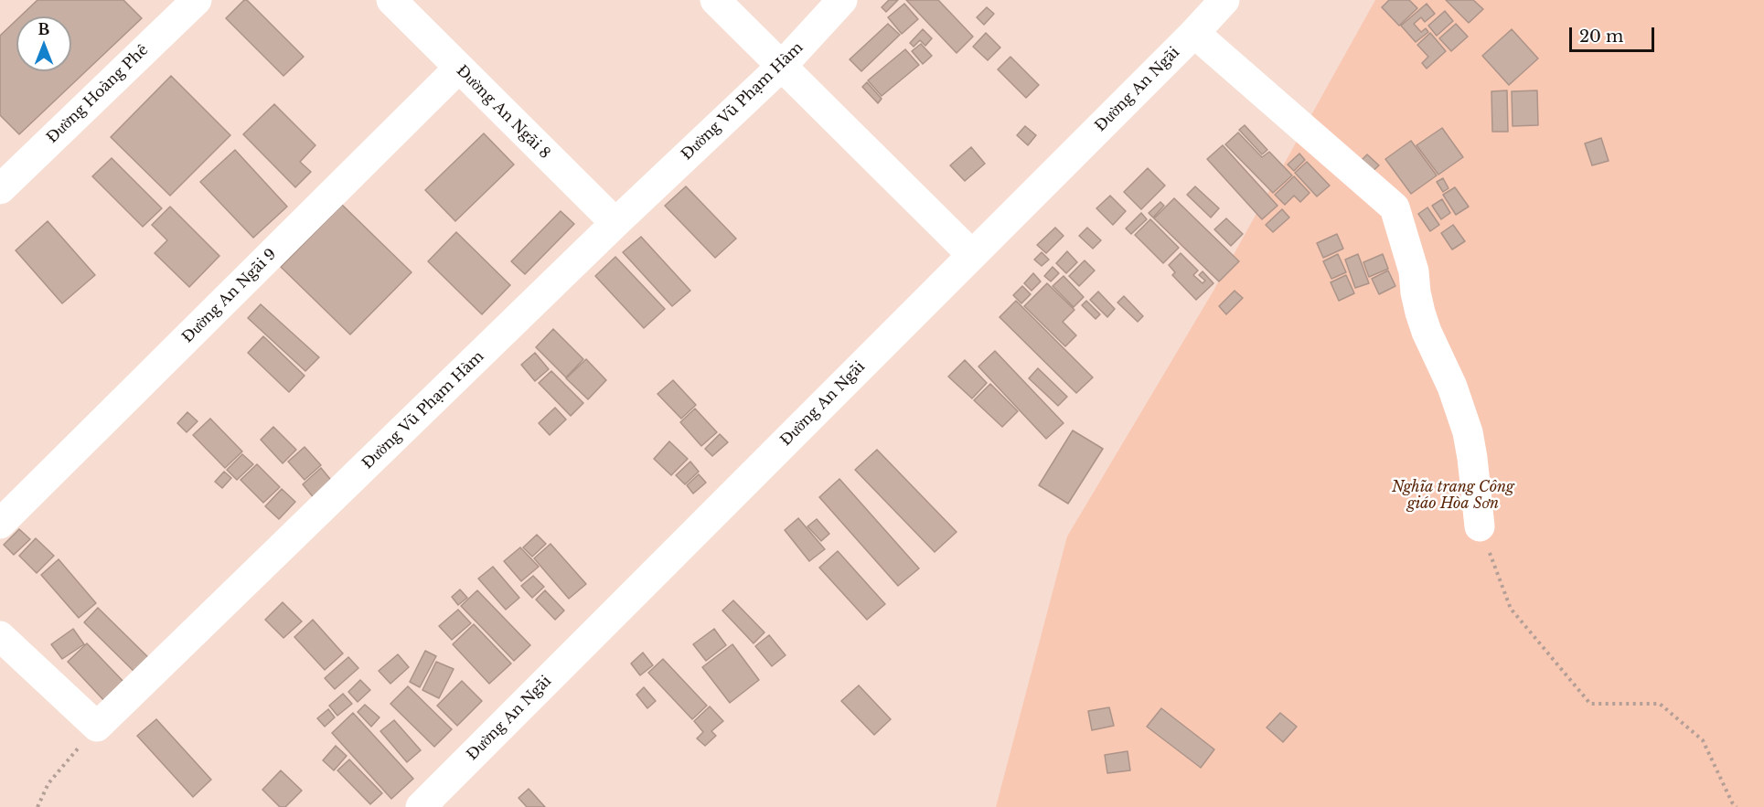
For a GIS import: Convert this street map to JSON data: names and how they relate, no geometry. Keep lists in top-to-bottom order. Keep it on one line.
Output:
{"streets":{"street":["Đường An Ngãi","Đường Hoàng Phê","Đường Vũ Phạm Hàm","Đường An Ngãi 8","Đường An Ngãi 9"]},"crossings":[["Đường Vũ Phạm Hàm","Đường An Ngãi 8"],["Đường An Ngãi 8","Đường An Ngãi 9"]],"parks":["Nghĩa trang Công giáo Hòa Sơn"],"scale_bar":"20 m","north":"top"}
